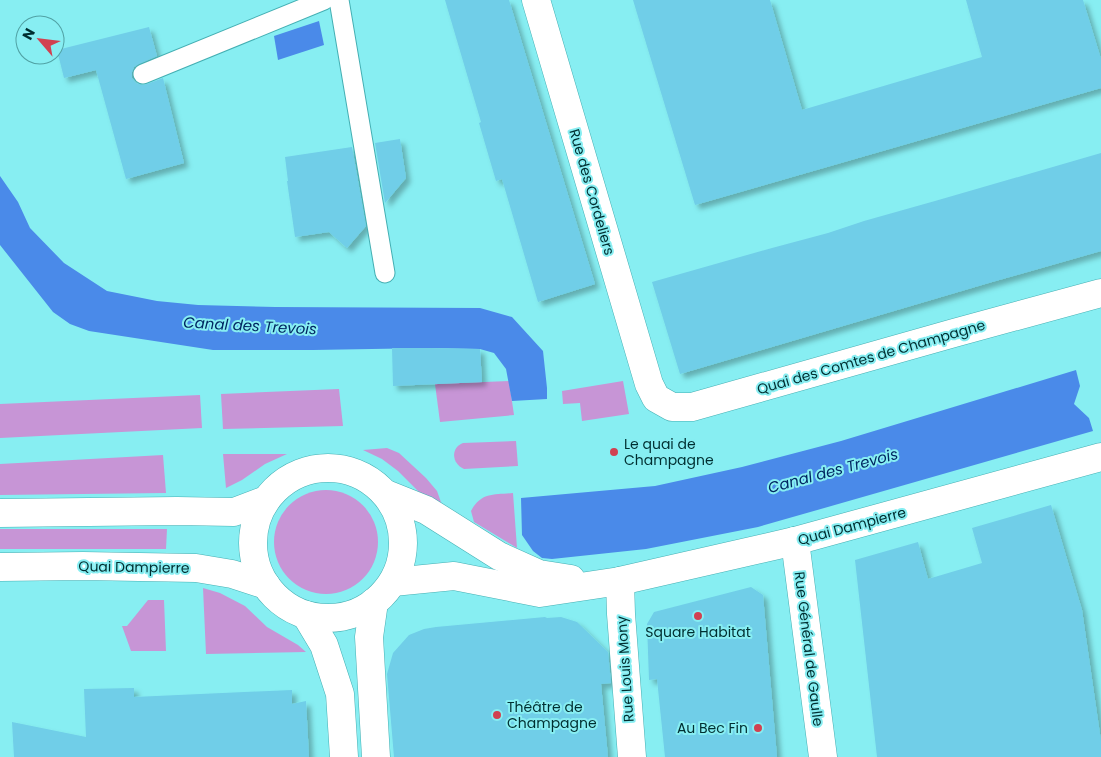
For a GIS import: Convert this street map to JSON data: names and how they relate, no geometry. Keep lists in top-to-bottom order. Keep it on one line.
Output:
{"streets":{"main road":["Rue des Cordeliers","Quai des Comtes de Champagne","Quai Dampierre","Rue Général de Gaulle","Rue Louis Mony"]},"crossings":[["Rue des Cordeliers","Quai des Comtes de Champagne"],["Quai Dampierre","Rue Général de Gaulle"],["Quai Dampierre","Rue Louis Mony"]],"water":["Canal des Trevois"],"places":["Le quai de Champagne","Square Habitat","Théâtre de Champagne","Au Bec Fin"],"north":"top left"}
